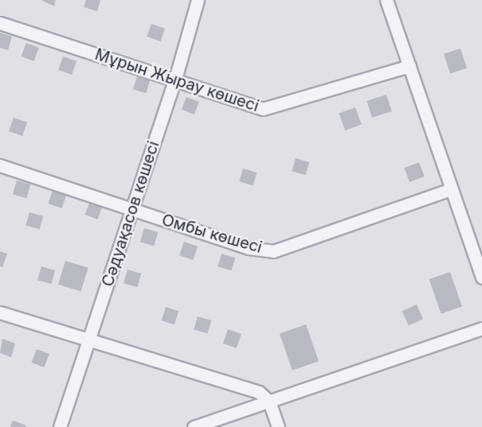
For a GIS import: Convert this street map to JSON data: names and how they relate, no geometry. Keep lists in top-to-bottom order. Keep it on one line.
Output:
{"streets":{"street":["Мұрын Жырау көшесі","Сәдуақасов көшесі","Омбы көшесі"]},"crossings":[["Мұрын Жырау көшесі","Сәдуақасов көшесі"],["Сәдуақасов көшесі","Омбы көшесі"]]}
